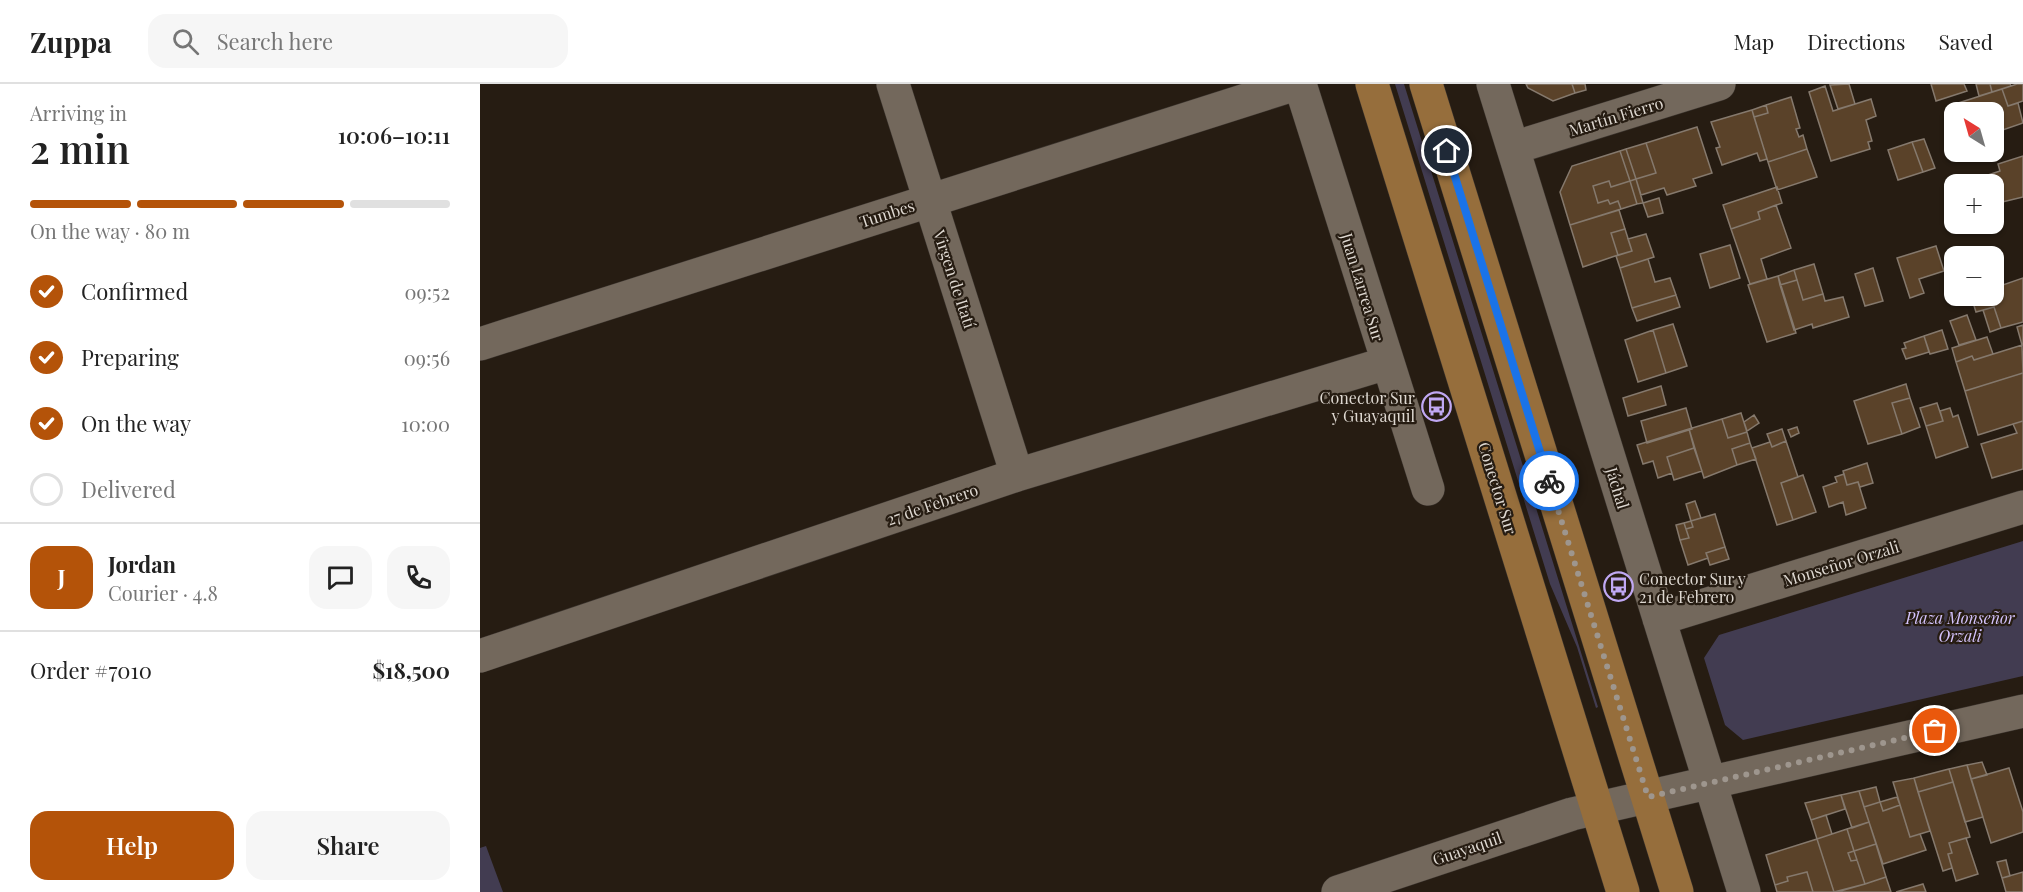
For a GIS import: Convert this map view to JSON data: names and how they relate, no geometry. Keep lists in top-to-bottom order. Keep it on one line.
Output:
{"streets":{"main road":["Conector Sur"],"street":["Martín Fierro","Tumbes","Virgen de Itatí","Juan Larrea Sur","Jáchal","27 de Febrero","Monseñor Orzali","Guayaquil"]},"crossings":[["Martín Fierro","Jáchal"],["Tumbes","Virgen de Itatí"],["Virgen de Itatí","27 de Febrero"],["Juan Larrea Sur","27 de Febrero"],["Conector Sur","Guayaquil"],["Jáchal","Monseñor Orzali"]],"parks":["Plaza Monseñor Orzali"],"places":{"bus stop":["Conector Sur y Guayaquil","Conector Sur y 21 de Febrero"]},"north":"top left","page":{"header":"Zuppa","search":"Search here","nav":["Map","Directions","Saved"],"heading":["2 min","Arriving in","10:06–10:11"],"panel":["Jordan","Courier · 4.8","Order #7010","$18,500"],"map_buttons":["+","−"],"bar":"On the way · 80 m","list":[["Confirmed","09:52"],["Preparing","09:56"],["On the way","10:00"],"Delivered"],"round":"J","buttons":["Help","Share"]}}
